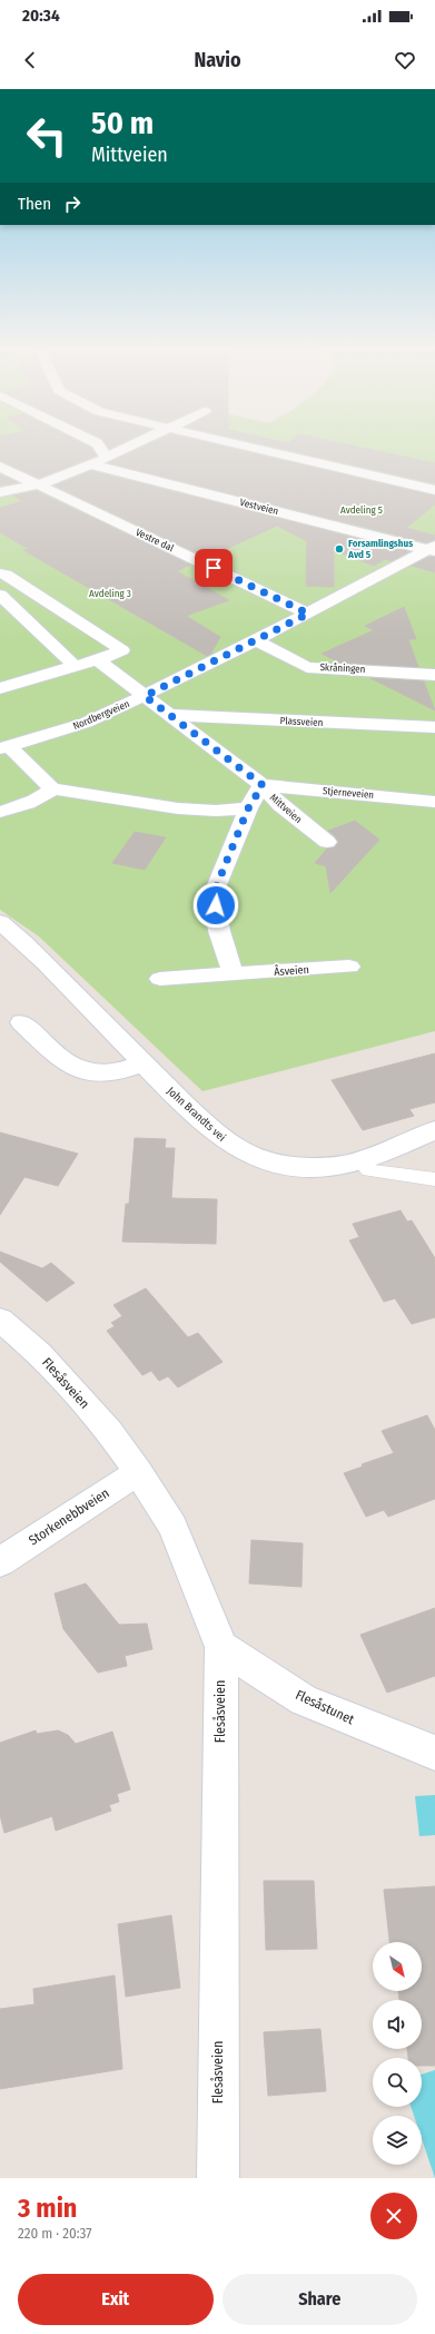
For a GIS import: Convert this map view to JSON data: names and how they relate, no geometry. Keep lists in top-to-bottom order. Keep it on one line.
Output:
{"streets":{"street":["Vestveien","Vestre dal","Skråningen","Nordbergveien","Plassveien","Stjerneveien","Mittveien","Åsveien","John Brandts vei","Flesåsveien","Storkenebbveien","Flesåstunet"]},"crossings":[["Vestveien","Nordbergveien"],["Vestre dal","Nordbergveien"],["Skråningen","Nordbergveien"],["Nordbergveien","Mittveien"],["Plassveien","Mittveien"],["Stjerneveien","Mittveien"],["Flesåsveien","Storkenebbveien"],["Flesåsveien","Flesåstunet"]],"parks":["Avdeling 5","Avdeling 3"],"places":["Forsamlingshus Avd 5"],"north":"bottom right","page":{"status":"20:34","header":"Navio","turn":["50 m","Mittveien"],"then":"Then","heading":["3 min","220 m · 20:37"],"buttons":["Exit","Share"]}}
